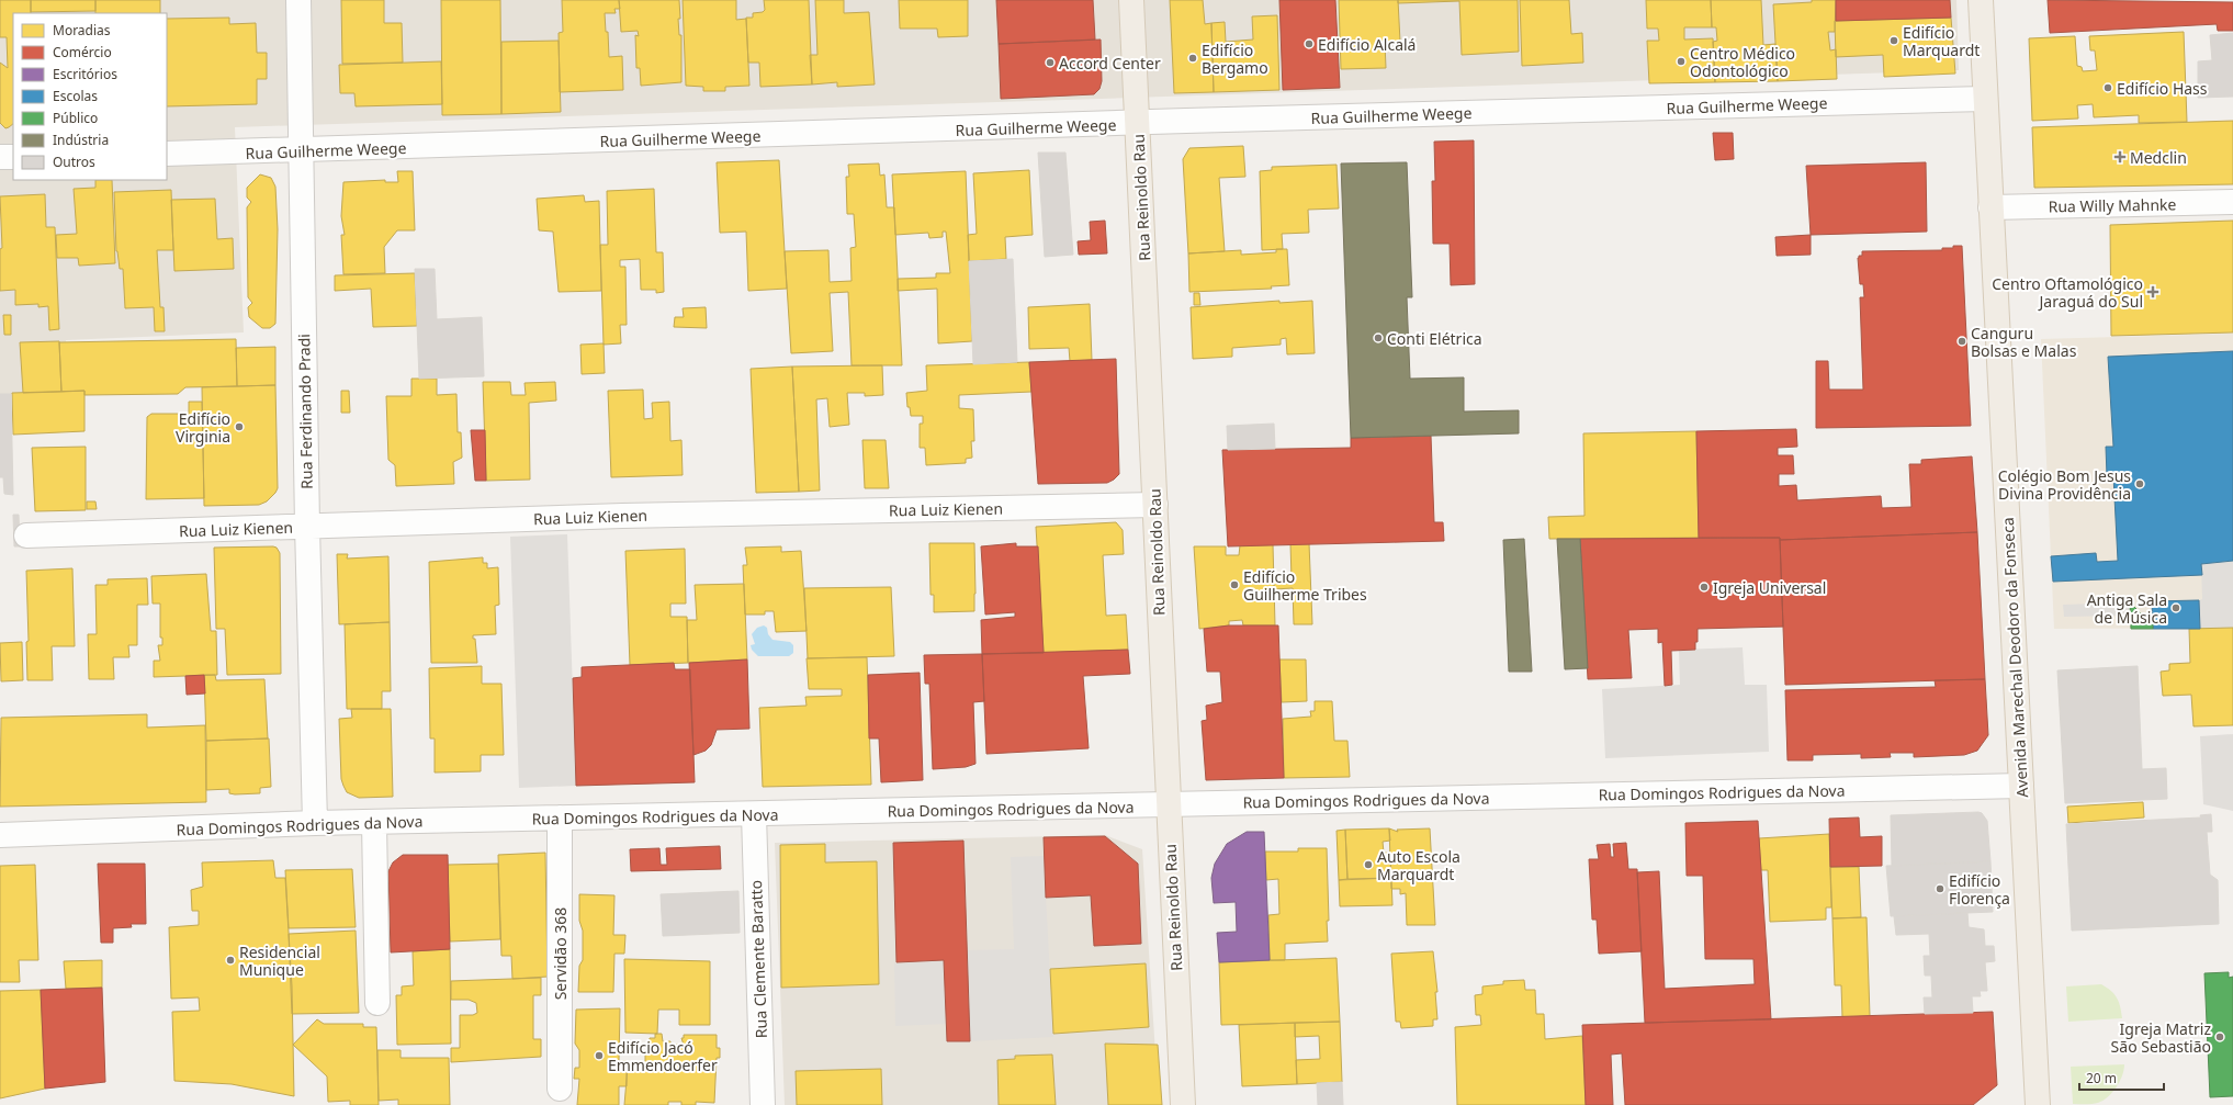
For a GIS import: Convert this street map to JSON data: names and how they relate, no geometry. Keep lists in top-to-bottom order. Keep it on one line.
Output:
{"streets":{"main road":["Rua Reinoldo Rau","Avenida Marechal Deodoro da Fonseca"],"street":["Rua Guilherme Weege","Rua Willy Mahnke","Rua Ferdinando Pradi","Rua Luiz Kienen","Rua Domingos Rodrigues da Nova","Servidão 368","Rua Clemente Baratto"]},"crossings":[["Rua Guilherme Weege","Rua Reinoldo Rau"],["Rua Guilherme Weege","Rua Ferdinando Pradi"],["Rua Guilherme Weege","Avenida Marechal Deodoro da Fonseca"],["Rua Reinoldo Rau","Rua Luiz Kienen"],["Rua Reinoldo Rau","Rua Domingos Rodrigues da Nova"],["Rua Willy Mahnke","Avenida Marechal Deodoro da Fonseca"],["Rua Ferdinando Pradi","Rua Luiz Kienen"],["Rua Ferdinando Pradi","Rua Domingos Rodrigues da Nova"],["Avenida Marechal Deodoro da Fonseca","Rua Domingos Rodrigues da Nova"],["Rua Domingos Rodrigues da Nova","Servidão 368"],["Rua Domingos Rodrigues da Nova","Rua Clemente Baratto"]],"places":{"other":["Edifício Marquardt","Edifício Alcalá","Edifício Bergamo","Centro Médico Odontológico","Accord Center","Edifício Hass","Conti Elétrica","Canguru Bolsas e Malas","Edifício Virginia","Colégio Bom Jesus Divina Providência","Edifício Guilherme Tribes","Igreja Universal","Antiga Sala de Música","Auto Escola Marquardt","Edifício Florença","Residencial Munique","Igreja Matriz São Sebastião","Edifício Jacó Emmendoerfer"],"health":["Medclin","Centro Oftamológico Jaraguá do Sul"]},"legend":["Moradias","Comércio","Escritórios","Escolas","Público","Indústria","Outros"],"scale_bar":"20 m"}
